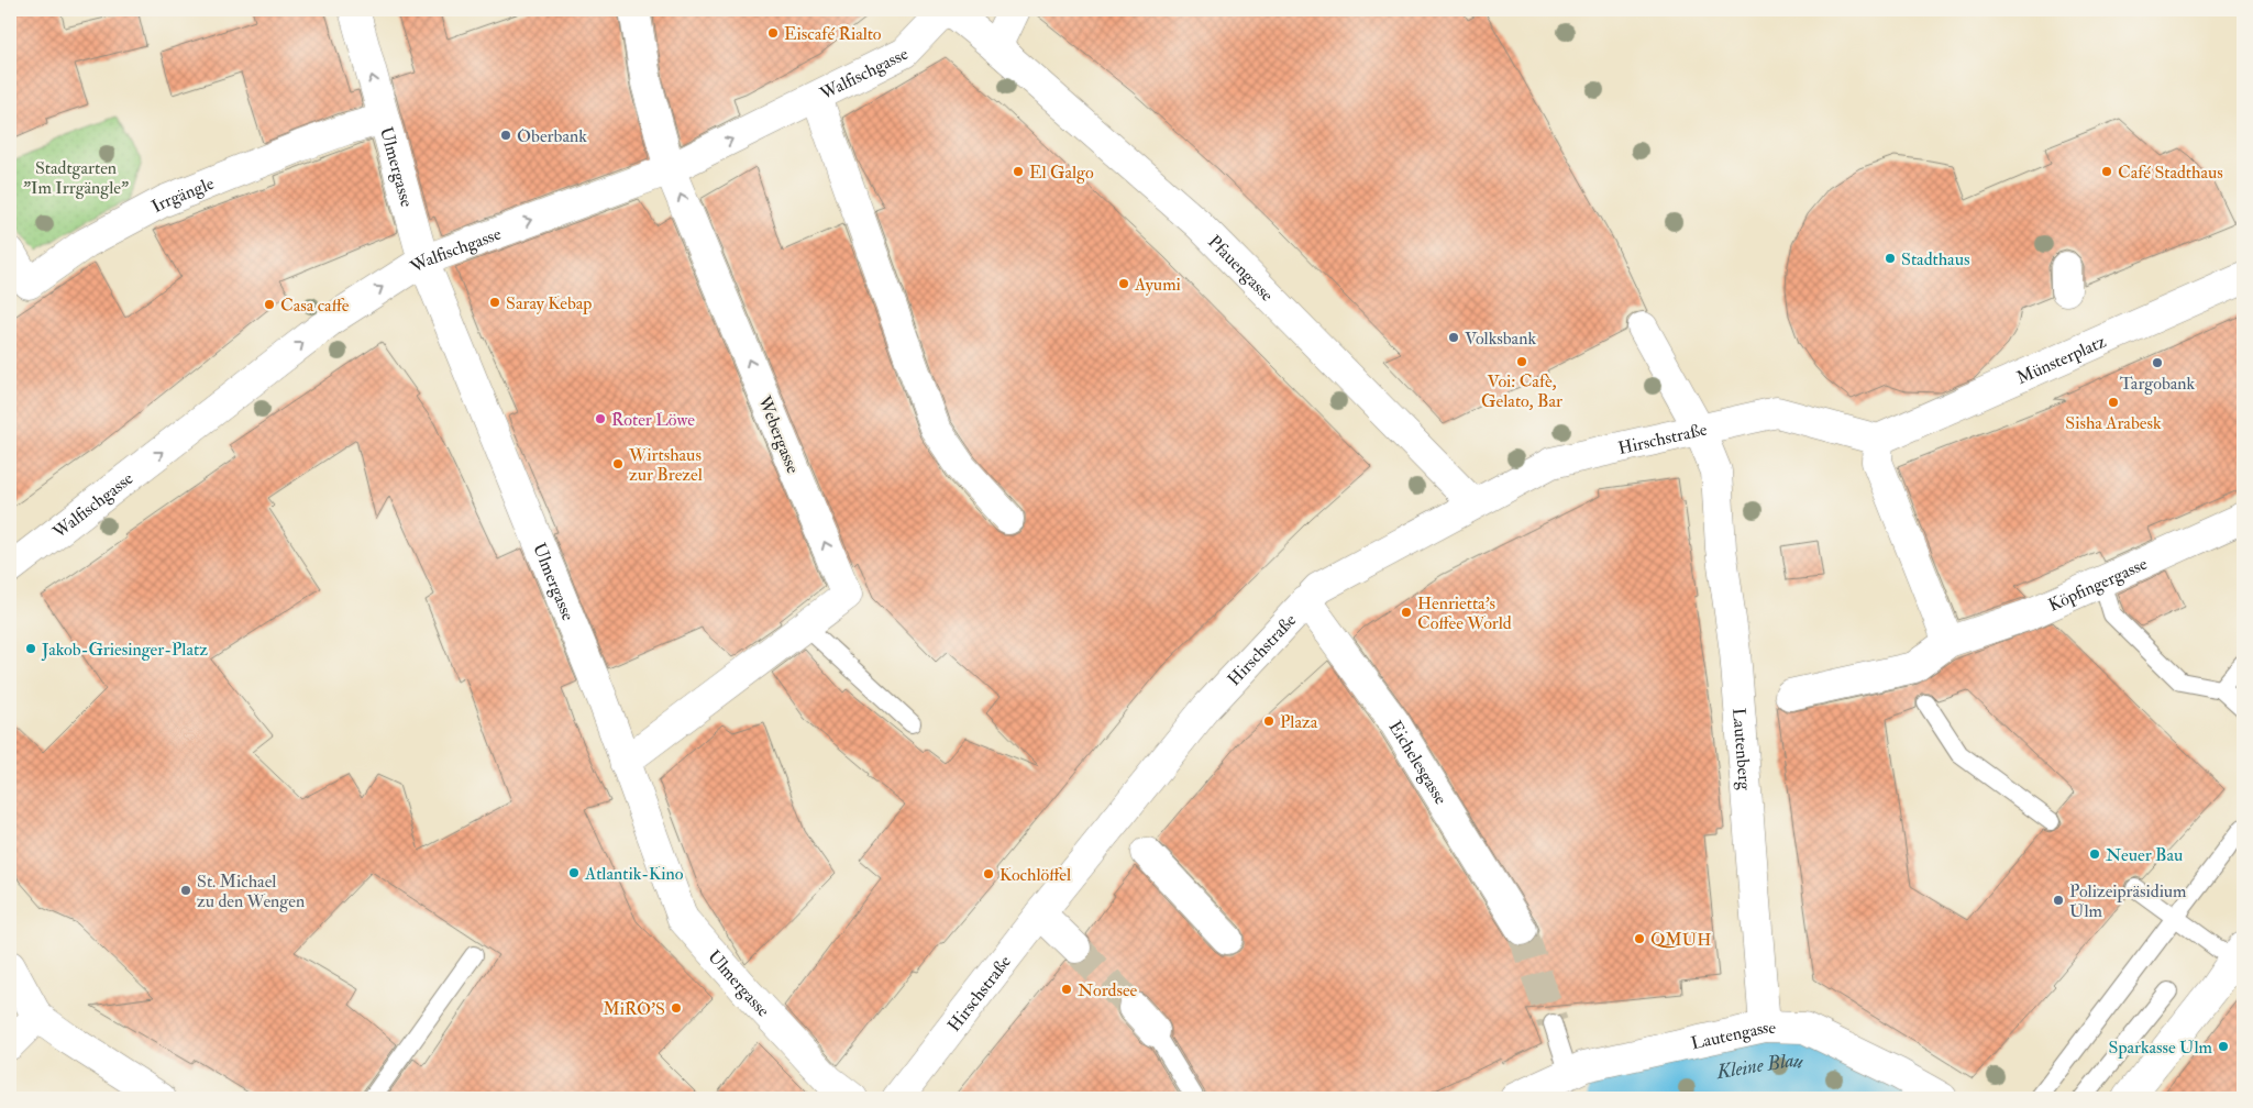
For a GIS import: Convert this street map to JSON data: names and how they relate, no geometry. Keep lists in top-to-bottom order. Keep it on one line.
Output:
{"streets":{"street":["Walfischgasse","Ulmergasse","Irrgängle","Pfauengasse","Münsterplatz","Webergasse","Hirschstraße","Köpfingergasse","Lautenberg","Eichelesgasse","Lautengasse"]},"crossings":[["Walfischgasse","Ulmergasse"],["Walfischgasse","Webergasse"],["Ulmergasse","Irrgängle"],["Ulmergasse","Webergasse"],["Pfauengasse","Hirschstraße"],["Münsterplatz","Hirschstraße"],["Hirschstraße","Lautenberg"],["Hirschstraße","Eichelesgasse"],["Lautenberg","Lautengasse"]],"one_way":["Walfischgasse"],"water":["Kleine Blau"],"parks":["Stadtgarten \"Im Irrgängle\""],"places":["Eiscafé Rialto","Oberbank","El Galgo","Café Stadthaus","Stadthaus","Ayumi","Saray Kebap","Casa caffe","Volksbank","Voi: Cafè, Gelato, Bar","Targobank","Sisha Arabesk","Roter Löwe","Wirtshaus zur Brezel","Henrietta's Coffee World","Jakob-Griesinger-Platz","Plaza","Neuer Bau","Atlantik-Kino","Kochlöffel","St. Michael zu den Wengen","Polizeipräsidium Ulm","QMUH","Nordsee","MiRO'S","Sparkasse Ulm"]}
